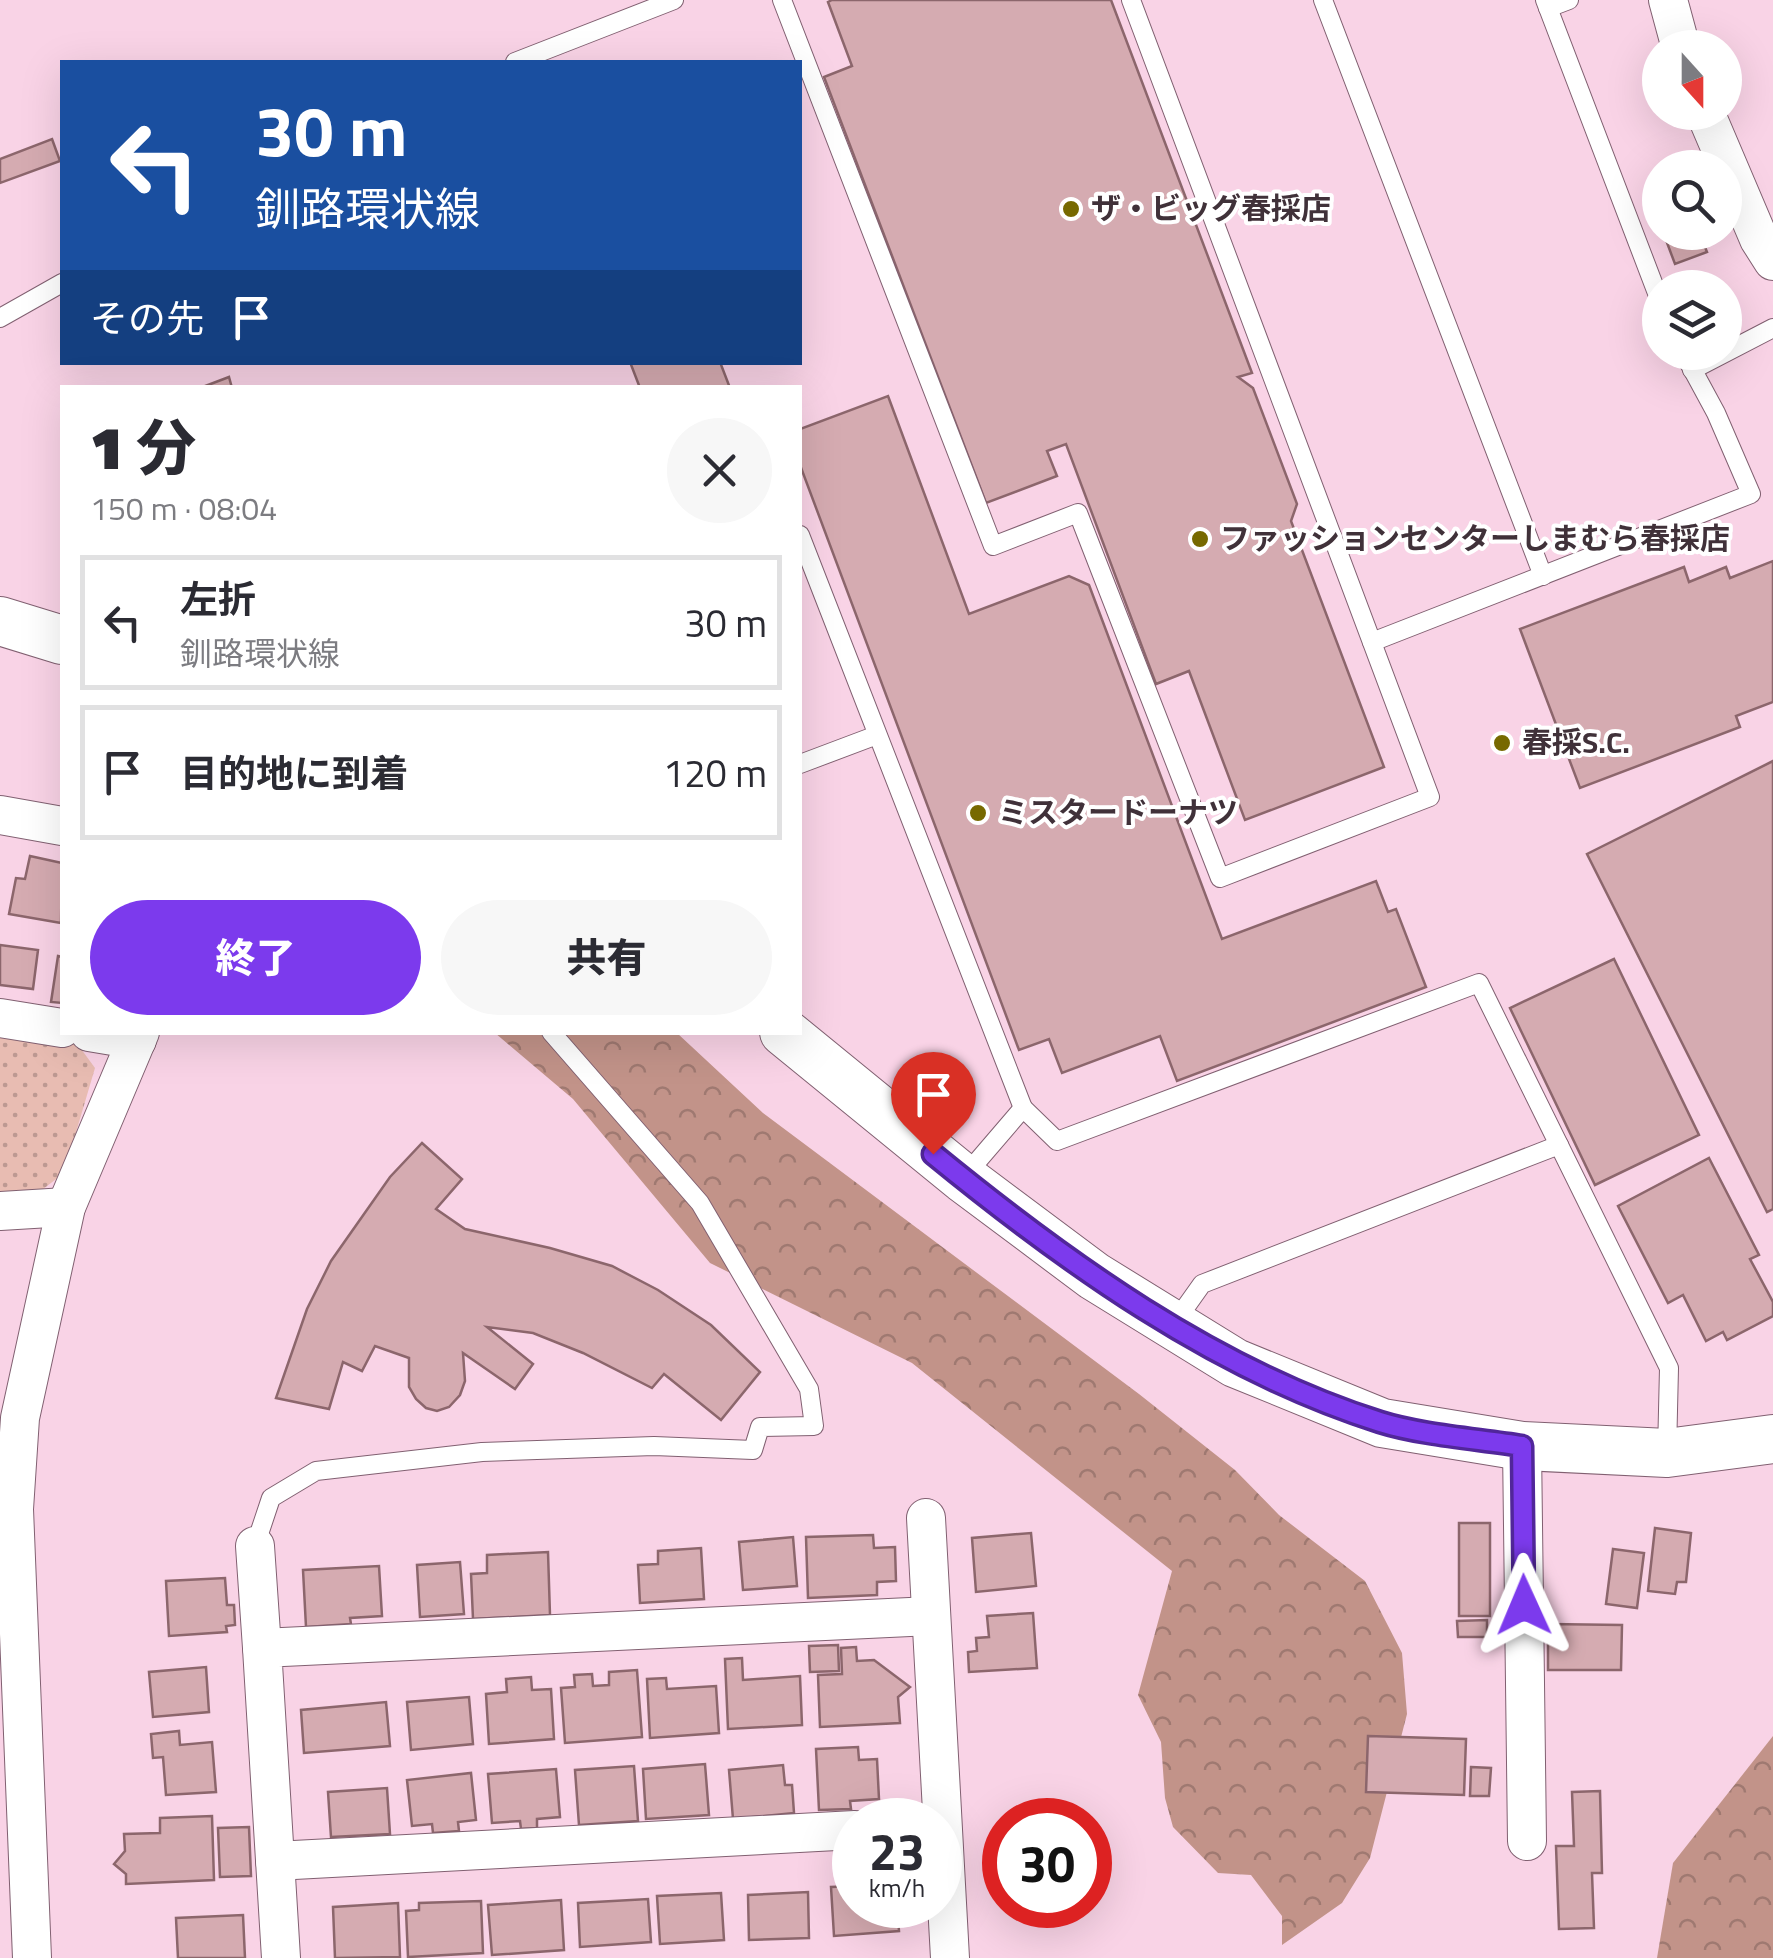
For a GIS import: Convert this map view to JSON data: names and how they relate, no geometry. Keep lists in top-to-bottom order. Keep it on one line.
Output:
{"places":["ザ・ビッグ春採店","ファッションセンターしまむら春採店","春採S.C.","ミスタードーナツ"],"north":"bottom","page":{"turn":["30 m","釧路環状線"],"then":"その先","heading":["1 分","150 m · 08:04"],"list":[{"name":"左折","note":"釧路環状線","value":"30 m"},{"name":"目的地に到着","value":"120 m"}],"buttons":["終了","共有"],"speed":"23 km/h","limit":"30"}}
